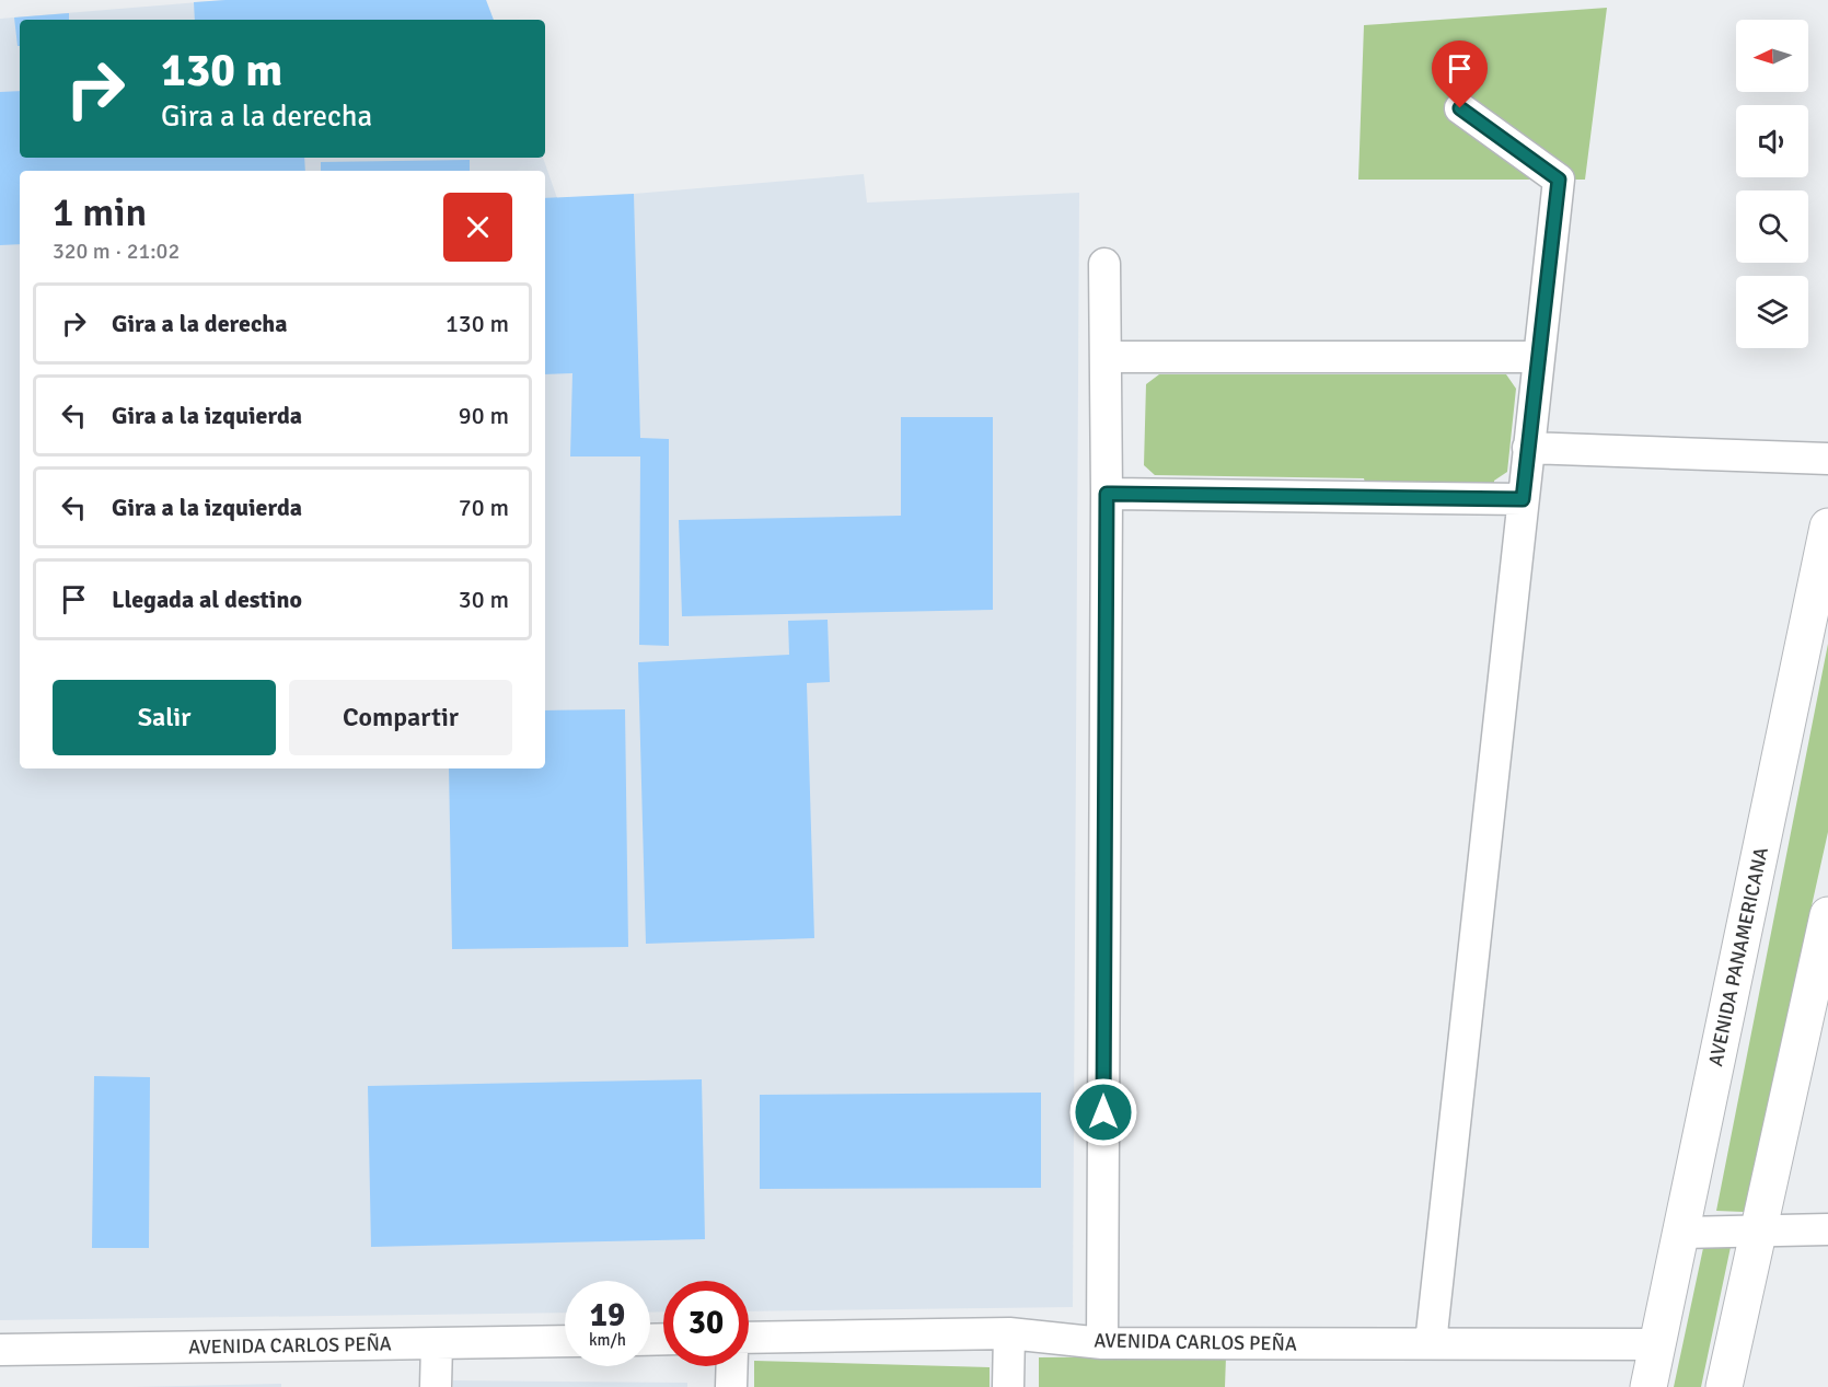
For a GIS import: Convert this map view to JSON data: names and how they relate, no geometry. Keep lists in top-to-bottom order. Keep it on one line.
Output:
{"streets":{"main road":["AVENIDA PANAMERICANA"],"street":["AVENIDA CARLOS PEÑA"]},"crossings":[["AVENIDA PANAMERICANA","AVENIDA CARLOS PEÑA"]],"north":"left","page":{"turn":["130 m","Gira a la derecha"],"heading":["1 min","320 m · 21:02"],"list":[{"name":"Gira a la derecha","value":"130 m"},{"name":"Gira a la izquierda","value":"90 m"},{"name":"Gira a la izquierda","value":"70 m"},{"name":"Llegada al destino","value":"30 m"}],"buttons":["Salir","Compartir"],"speed":"19 km/h","limit":"30"}}
